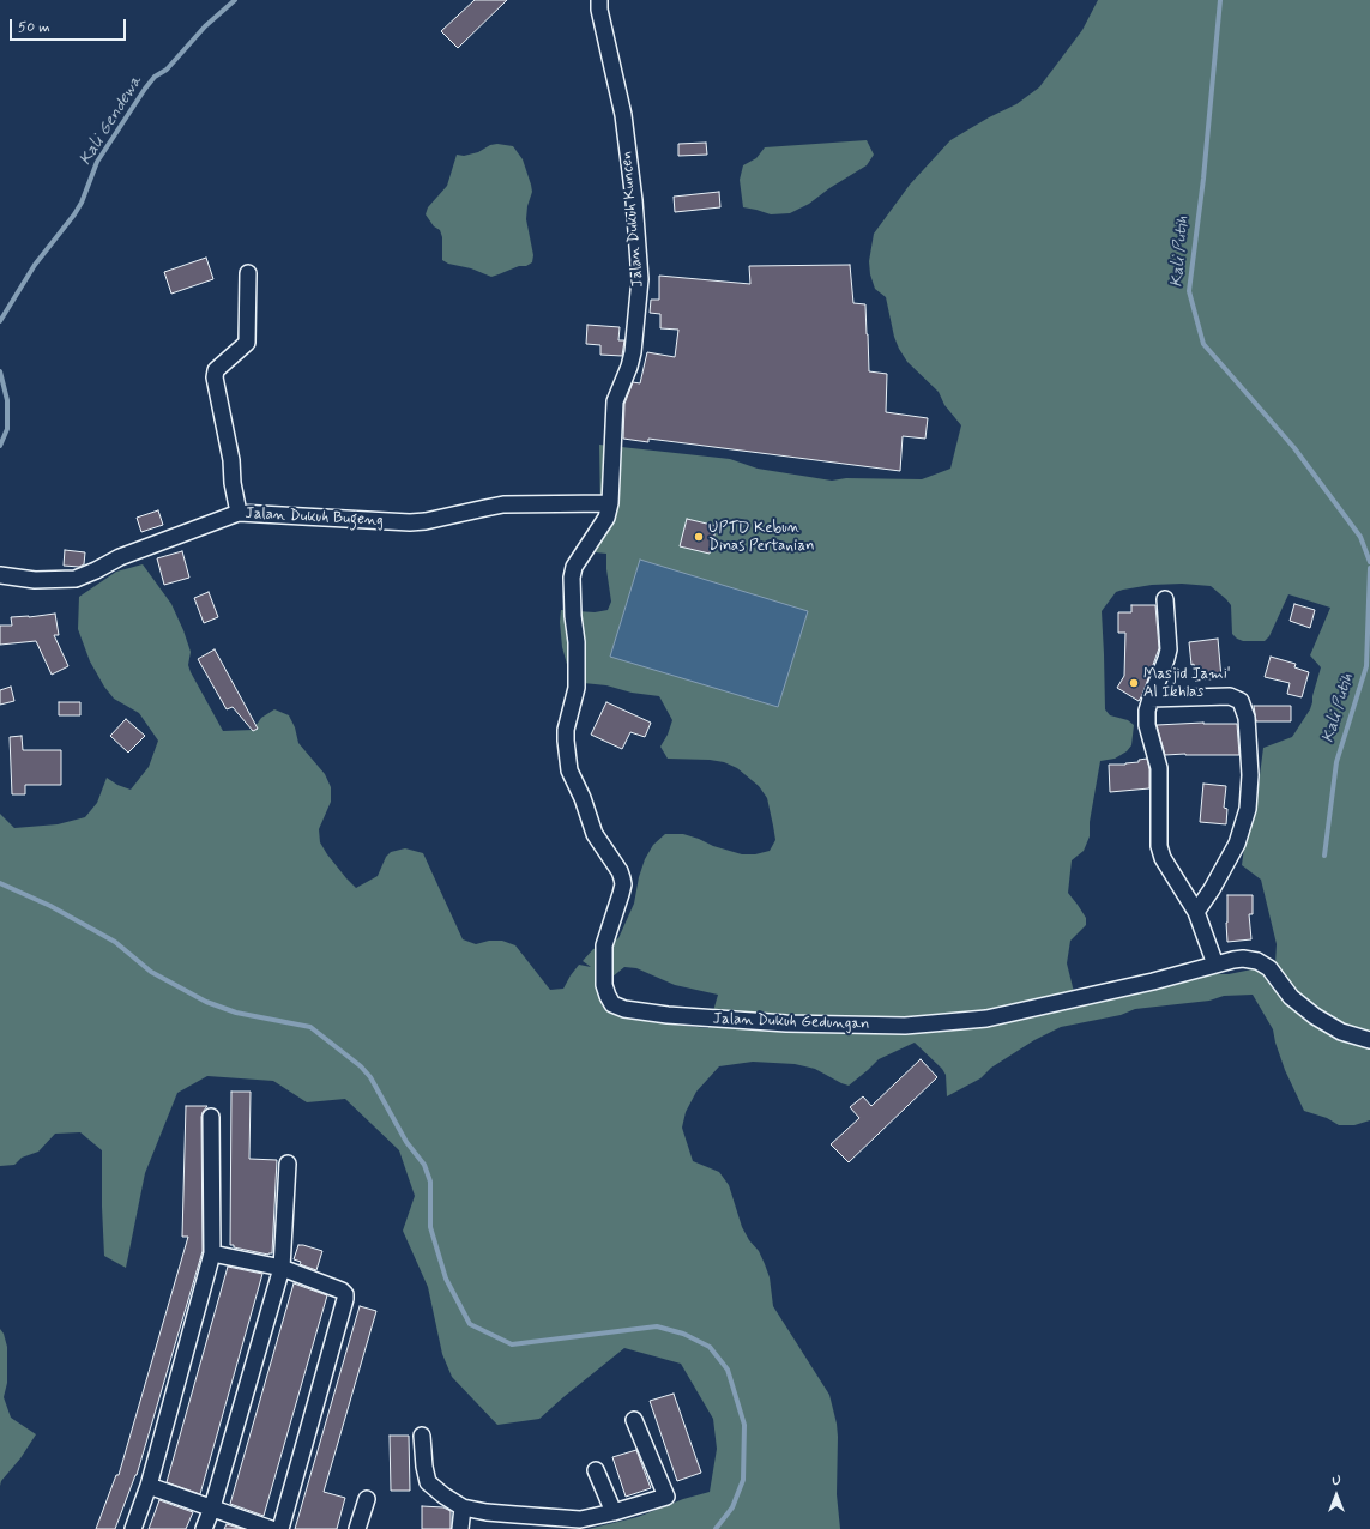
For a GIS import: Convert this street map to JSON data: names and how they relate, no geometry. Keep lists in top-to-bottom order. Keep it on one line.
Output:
{"streets":{"street":["Jalan Dukuh Kuncen","Jalan Dukuh Bugeng","Jalan Dukuh Gedungan"]},"crossings":[["Jalan Dukuh Kuncen","Jalan Dukuh Bugeng"],["Jalan Dukuh Kuncen","Jalan Dukuh Gedungan"]],"water":["Kali Gendewa","Kali Putih"],"places":["UPTD Kebun Dinas Pertanian","Masjid Jami' Al Ikhlas"],"scale_bar":"50 m","north":"top"}
